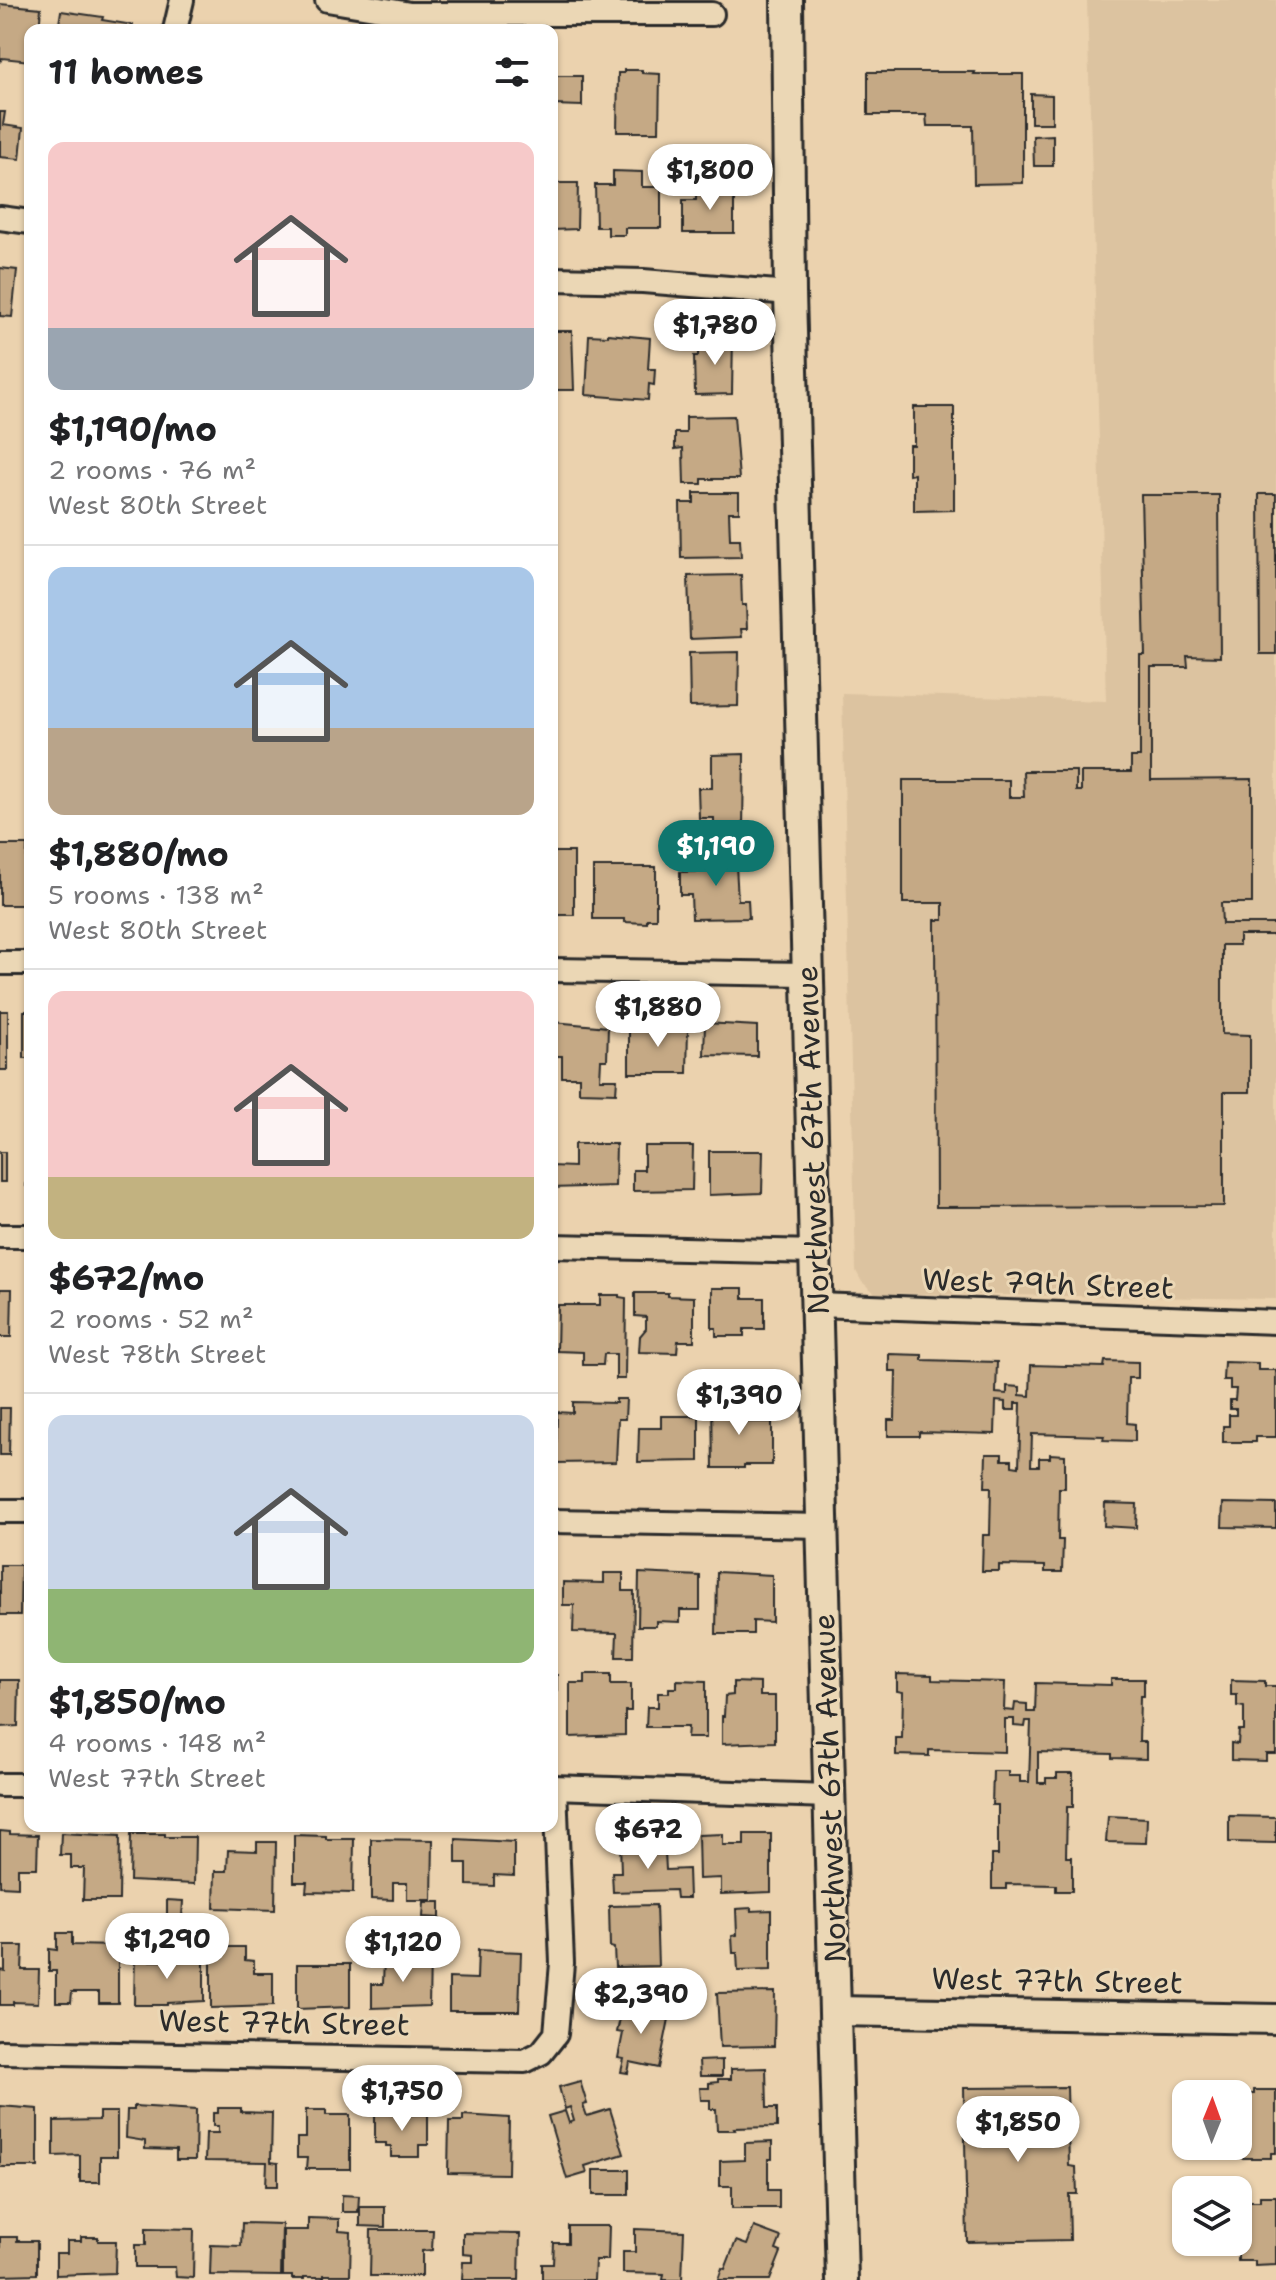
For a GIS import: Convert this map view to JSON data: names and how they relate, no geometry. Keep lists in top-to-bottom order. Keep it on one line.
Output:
{"streets":{"main road":["Northwest 67th Avenue"],"street":["West 79th Street","West 77th Street"]},"crossings":[["Northwest 67th Avenue","West 79th Street"],["Northwest 67th Avenue","West 77th Street"]],"north":"top","page":{"heading":"11 homes","list":[{"name":"$1,190/mo","note":"2 rooms · 76 m² · West 80th Street"},{"name":"$1,880/mo","note":"5 rooms · 138 m² · West 80th Street"},{"name":"$672/mo","note":"2 rooms · 52 m² · West 78th Street"},{"name":"$1,850/mo","note":"4 rooms · 148 m² · West 77th Street"}],"price":["$1,800","$1,780","$1,190","$1,880","$1,390","$672","$1,290","$1,120","$2,390","$1,750","$1,850"]}}
